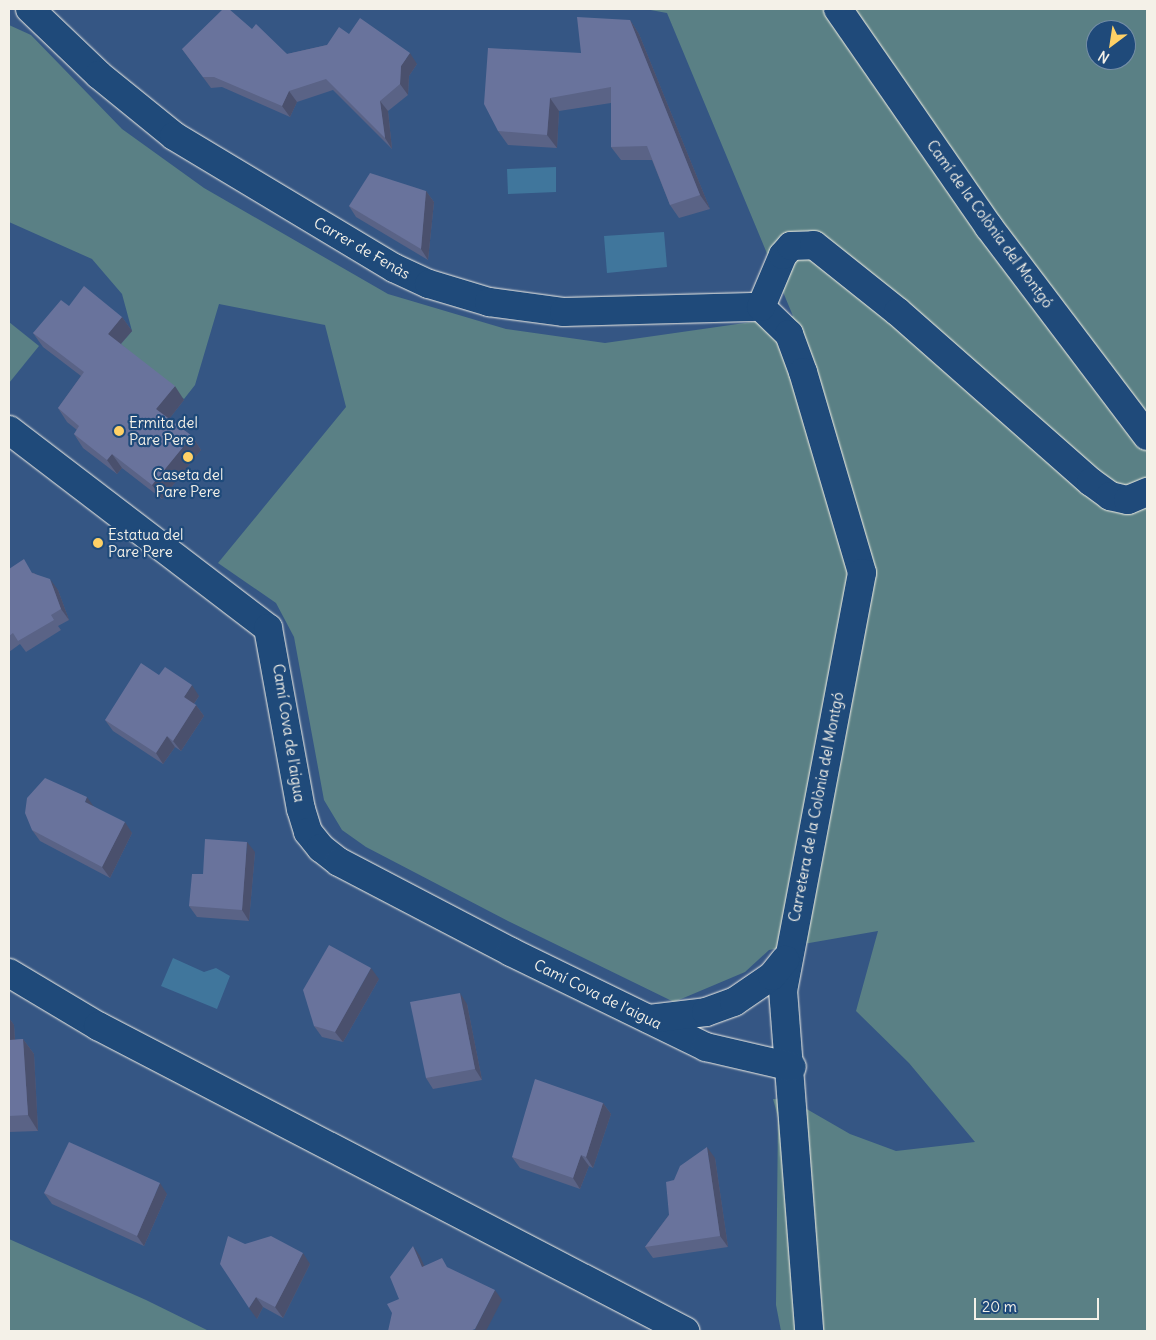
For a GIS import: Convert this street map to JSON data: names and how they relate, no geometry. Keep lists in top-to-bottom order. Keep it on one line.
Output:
{"streets":{"street":["Camí de la Colònia del Montgó","Carrer de Fenàs","Camí Cova de l'aigua","Carretera de la Colònia del Montgó"]},"crossings":[["Carrer de Fenàs","Carretera de la Colònia del Montgó"],["Camí Cova de l'aigua","Carretera de la Colònia del Montgó"]],"places":["Ermita del Pare Pere","Caseta del Pare Pere","Estatua del Pare Pere"],"scale_bar":"20 m","north":"bottom left"}
